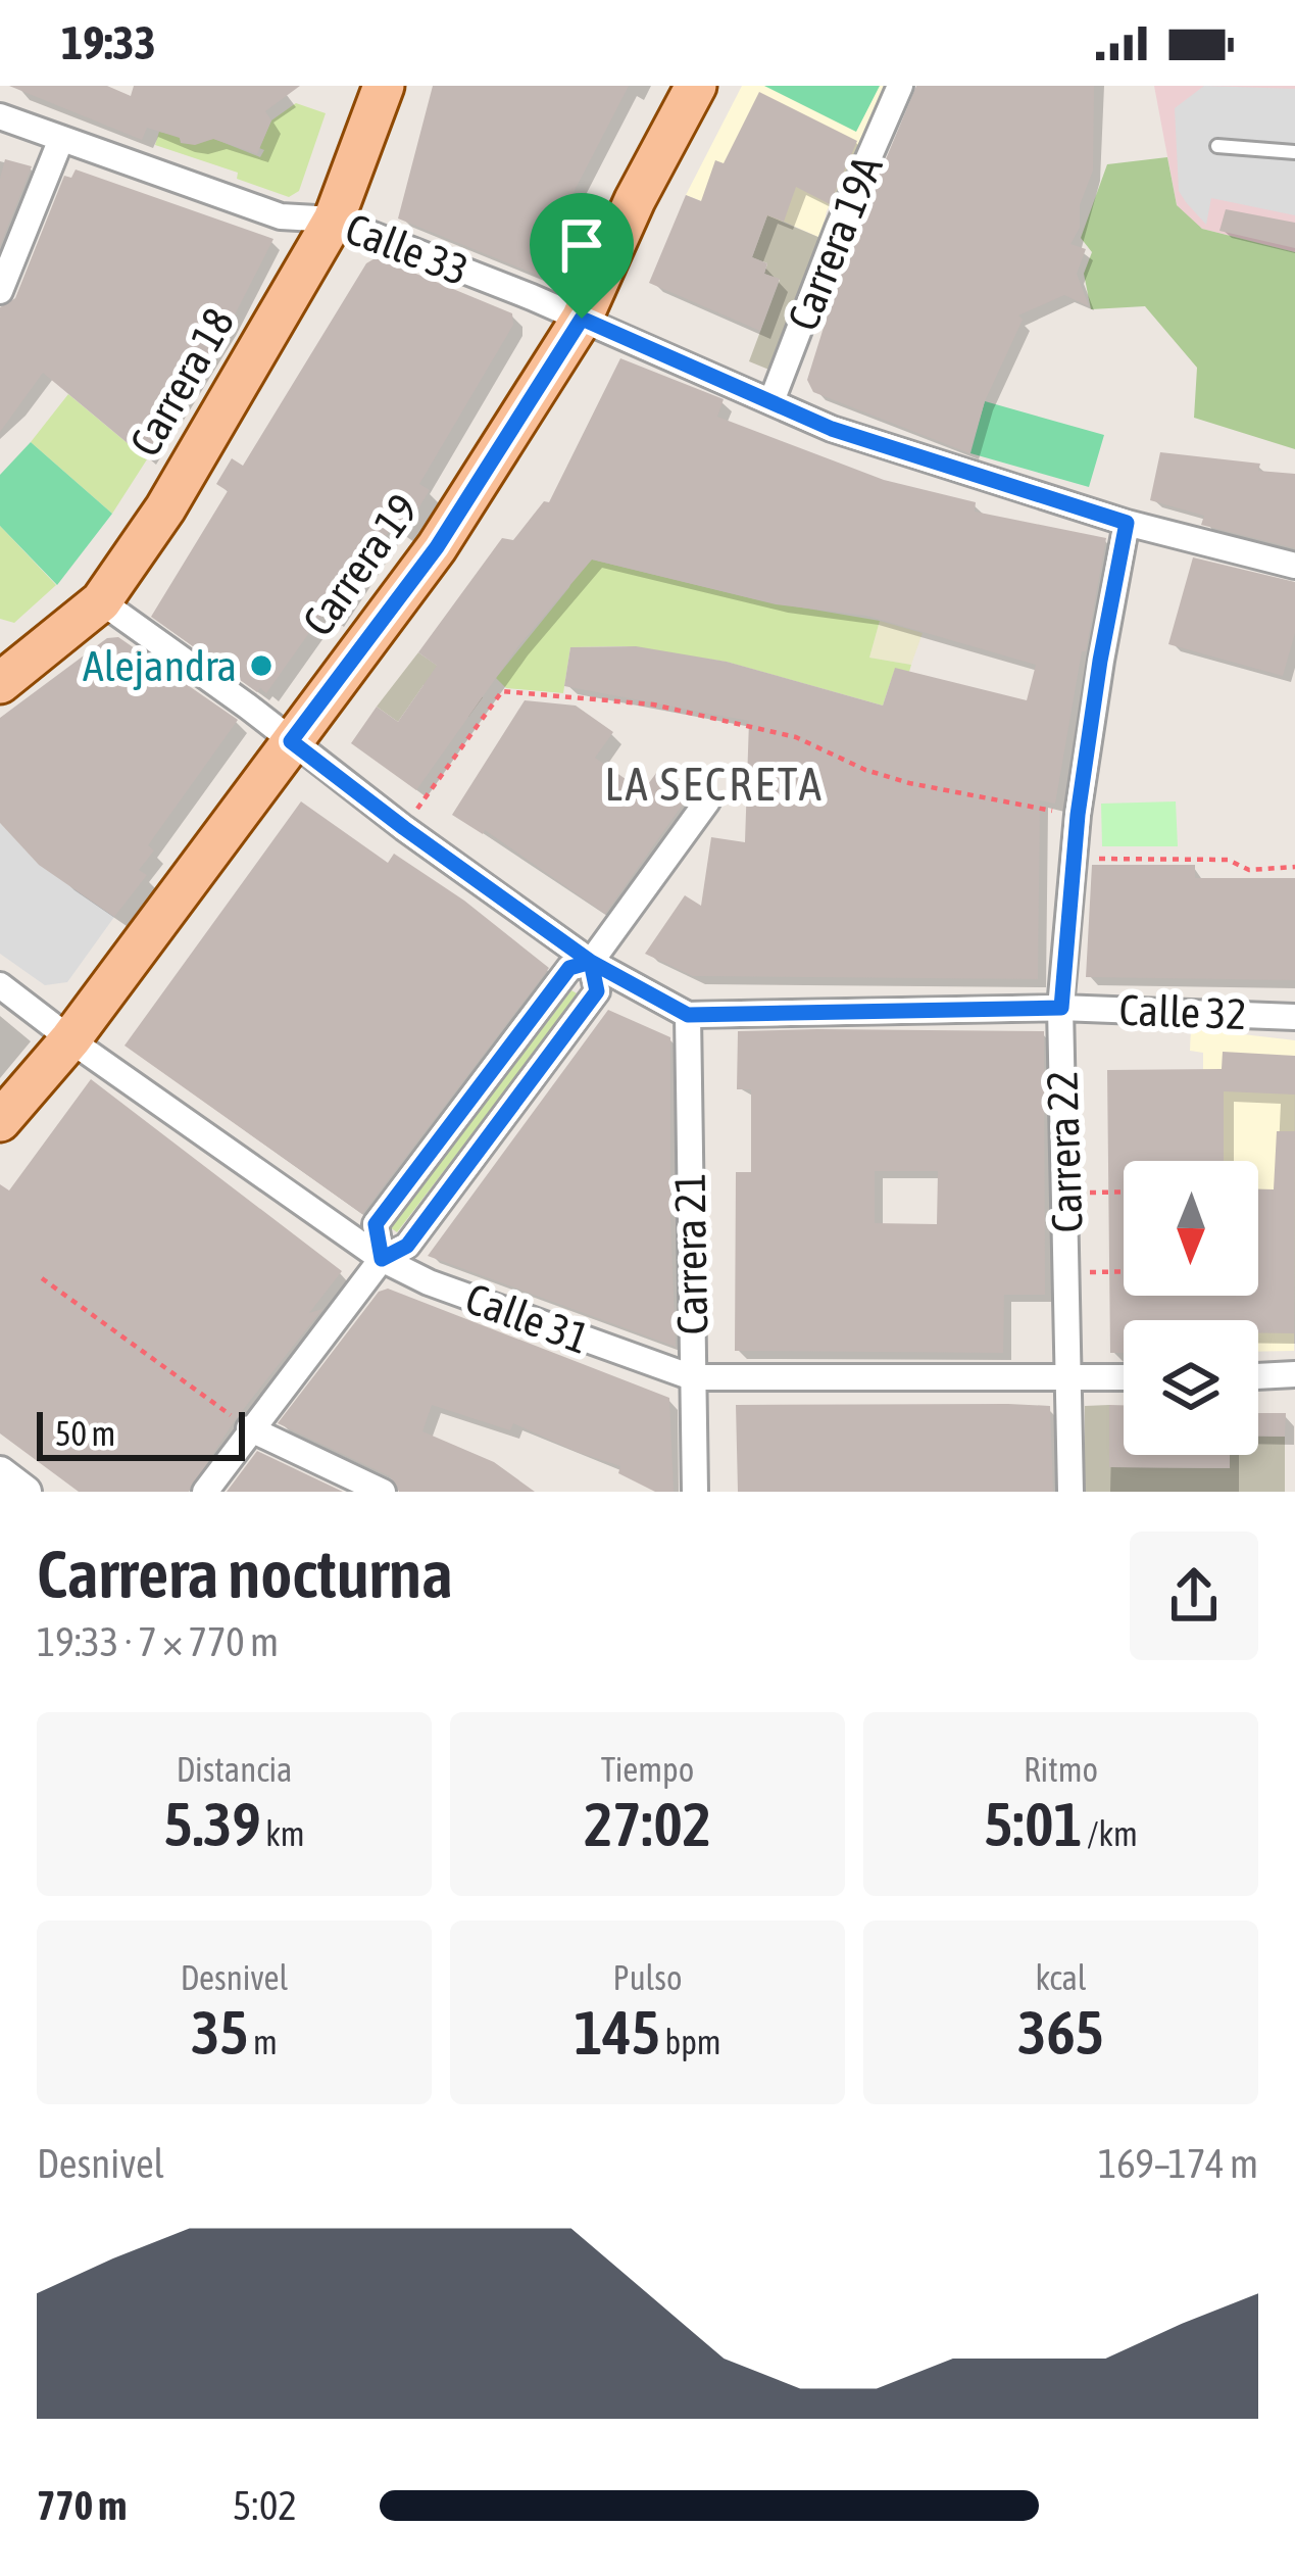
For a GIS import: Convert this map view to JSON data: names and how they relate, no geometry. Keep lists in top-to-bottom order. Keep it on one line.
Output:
{"streets":{"main road":["Carrera 18","Carrera 19"],"street":["Carrera 19A","Calle 33","Calle 32","Carrera 22","Carrera 21","Calle 31"]},"crossings":[["Carrera 19A","Calle 33"],["Calle 33","Carrera 18"],["Calle 33","Carrera 19"],["Calle 33","Carrera 22"],["Carrera 18","Calle 32"],["Carrera 19","Calle 32"],["Carrera 19","Calle 31"],["Calle 32","Carrera 22"],["Calle 32","Carrera 21"],["Carrera 22","Calle 31"],["Carrera 21","Calle 31"]],"districts":["LA SECRETA"],"places":["Alejandra"],"scale_bar":"50 m","north":"bottom","page":{"status":"19:33","scale":"50 m","heading":["Carrera nocturna","19:33 · 7 × 770 m"],"stats":[["Distancia","5.39 km"],["Tiempo","27:02"],["Ritmo","5:01 /km"],["Desnivel","35 m"],["Pulso","145 bpm"],["kcal","365"]],"chart":["Desnivel","169–174 m"],"list":[{"name":"770 m","note":"5:02"}]}}
